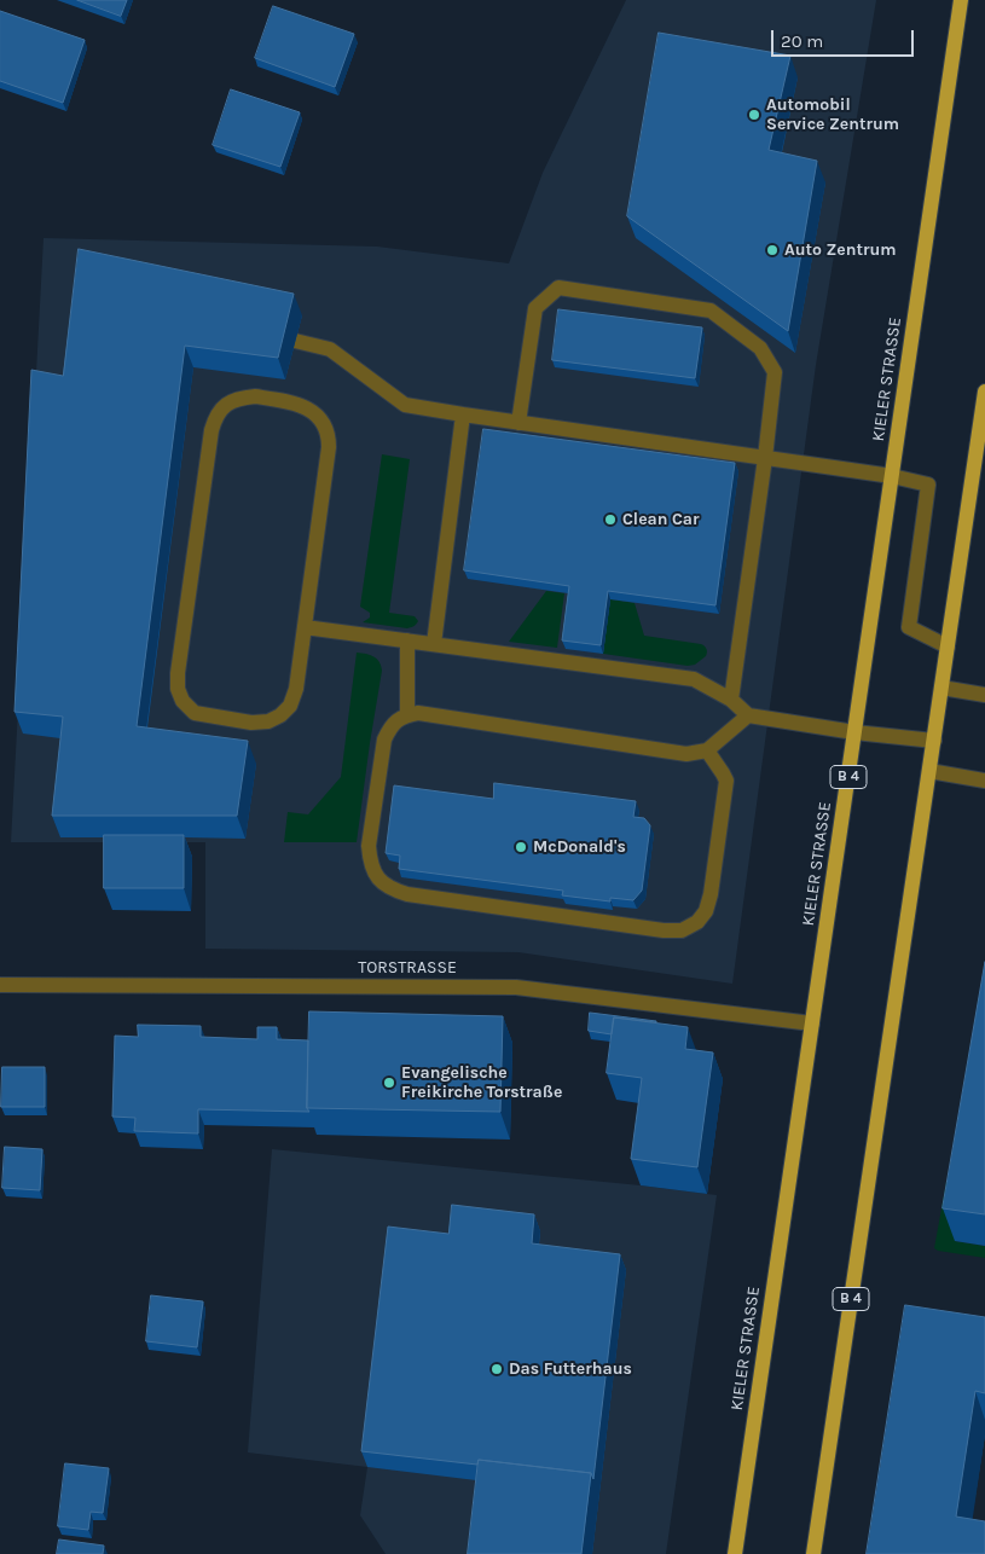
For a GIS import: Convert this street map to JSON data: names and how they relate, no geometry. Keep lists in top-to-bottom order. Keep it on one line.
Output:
{"streets":{"main road":["KIELER STRASSE","B 4"],"street":["TORSTRASSE"]},"crossings":[["KIELER STRASSE","TORSTRASSE"]],"places":["Automobil Service Zentrum","Auto Zentrum","Clean Car","McDonald's","Evangelische Freikirche Torstraße","Das Futterhaus"],"scale_bar":"20 m"}
